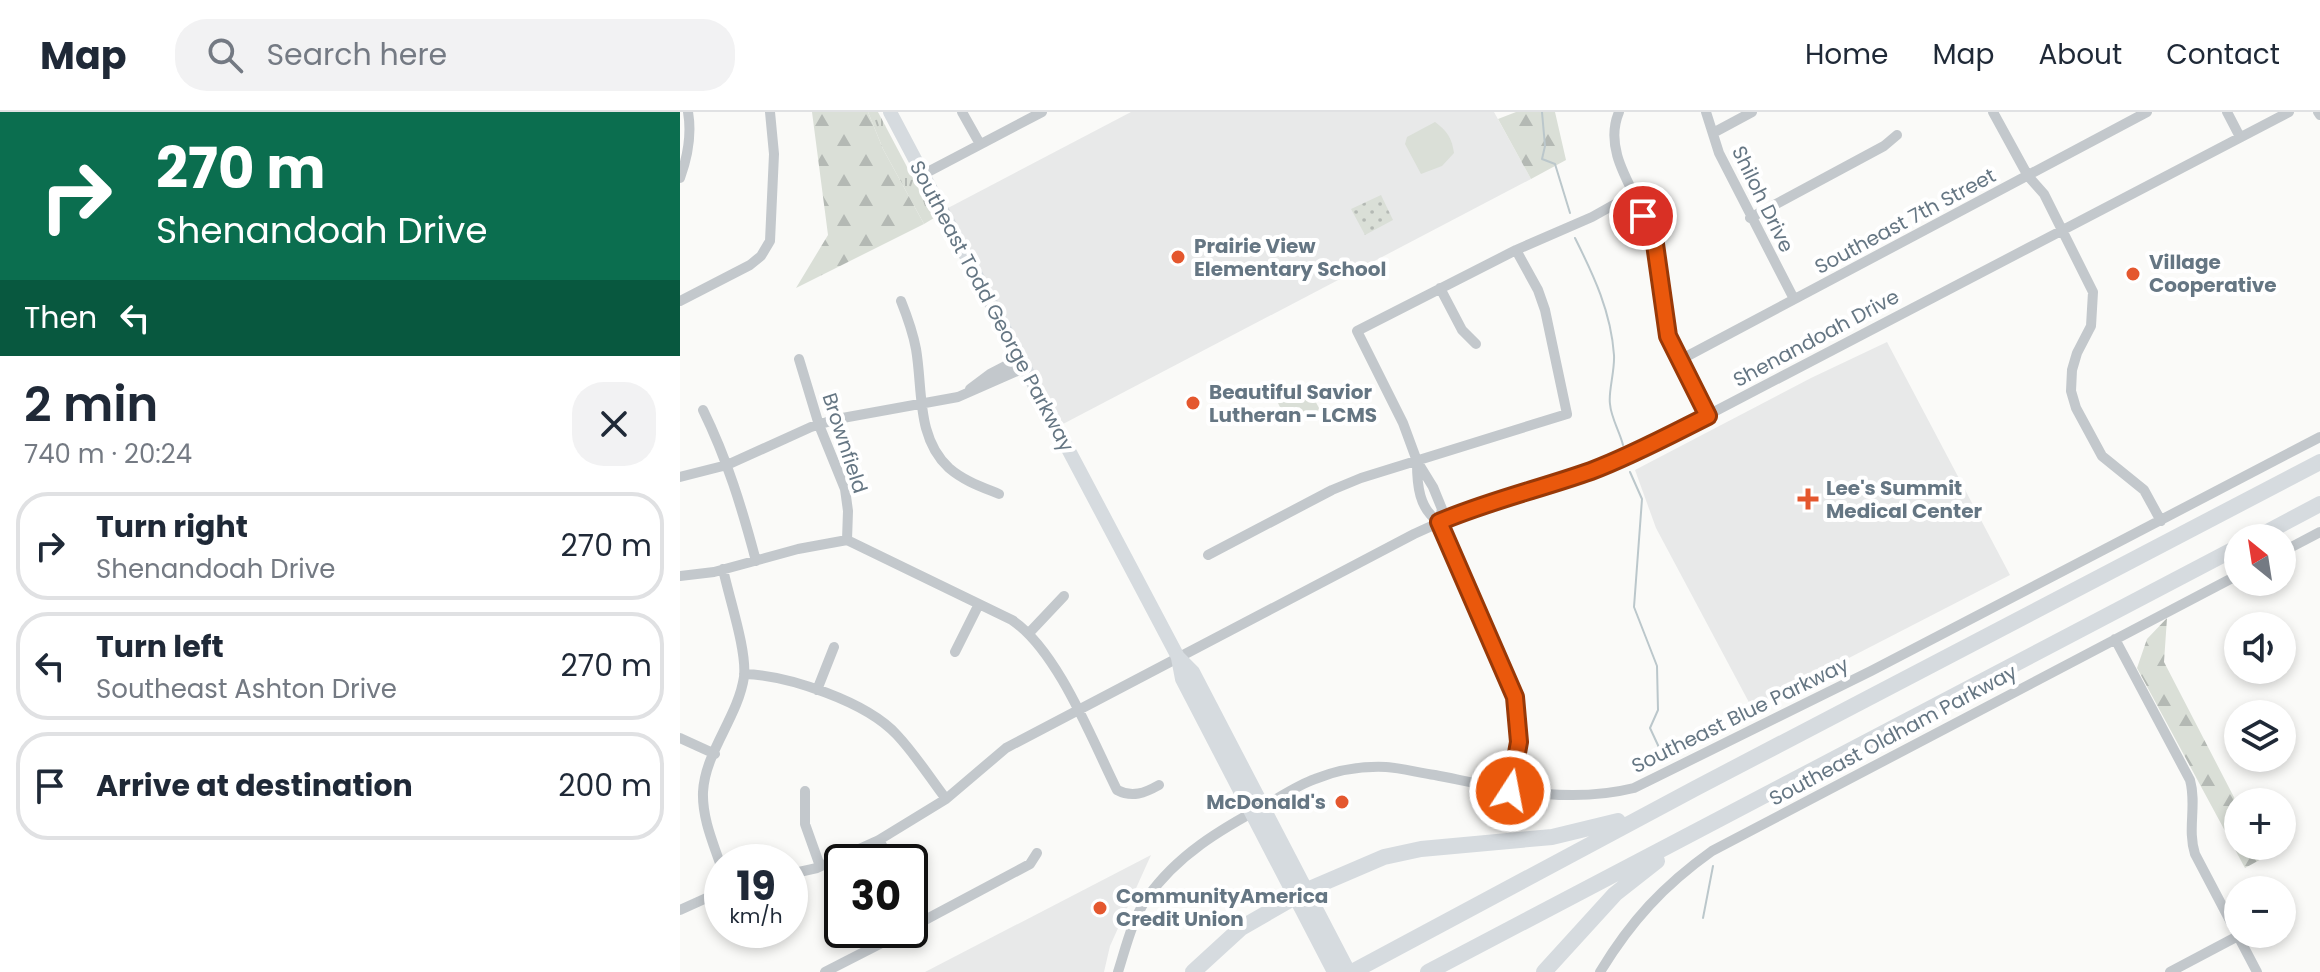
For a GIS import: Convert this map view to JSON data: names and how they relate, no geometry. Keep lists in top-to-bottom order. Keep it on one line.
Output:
{"streets":{"main road":["Southeast Todd George Parkway"],"street":["Shiloh Drive","Southeast 7th Street","Shenandoah Drive","Brownfield","Southeast Blue Parkway","Southeast Oldham Parkway"]},"crossings":[["Shiloh Drive","Southeast 7th Street"],["Southeast Todd George Parkway","Shenandoah Drive"]],"places":{"other":["Prairie View Elementary School","Village Cooperative","Beautiful Savior Lutheran - LCMS","McDonald's","CommunityAmerica Credit Union"],"health":["Lee's Summit Medical Center"]},"north":"top left","page":{"header":"Map","search":"Search here","nav":["Home","Map","About","Contact"],"turn":["270 m","Shenandoah Drive"],"then":"Then","heading":["2 min","740 m · 20:24"],"list":[{"name":"Turn right","note":"Shenandoah Drive","value":"270 m"},{"name":"Turn left","note":"Southeast Ashton Drive","value":"270 m"},{"name":"Arrive at destination","value":"200 m"}],"map_buttons":["+","−"],"speed":"19 km/h","limit":"30"}}
